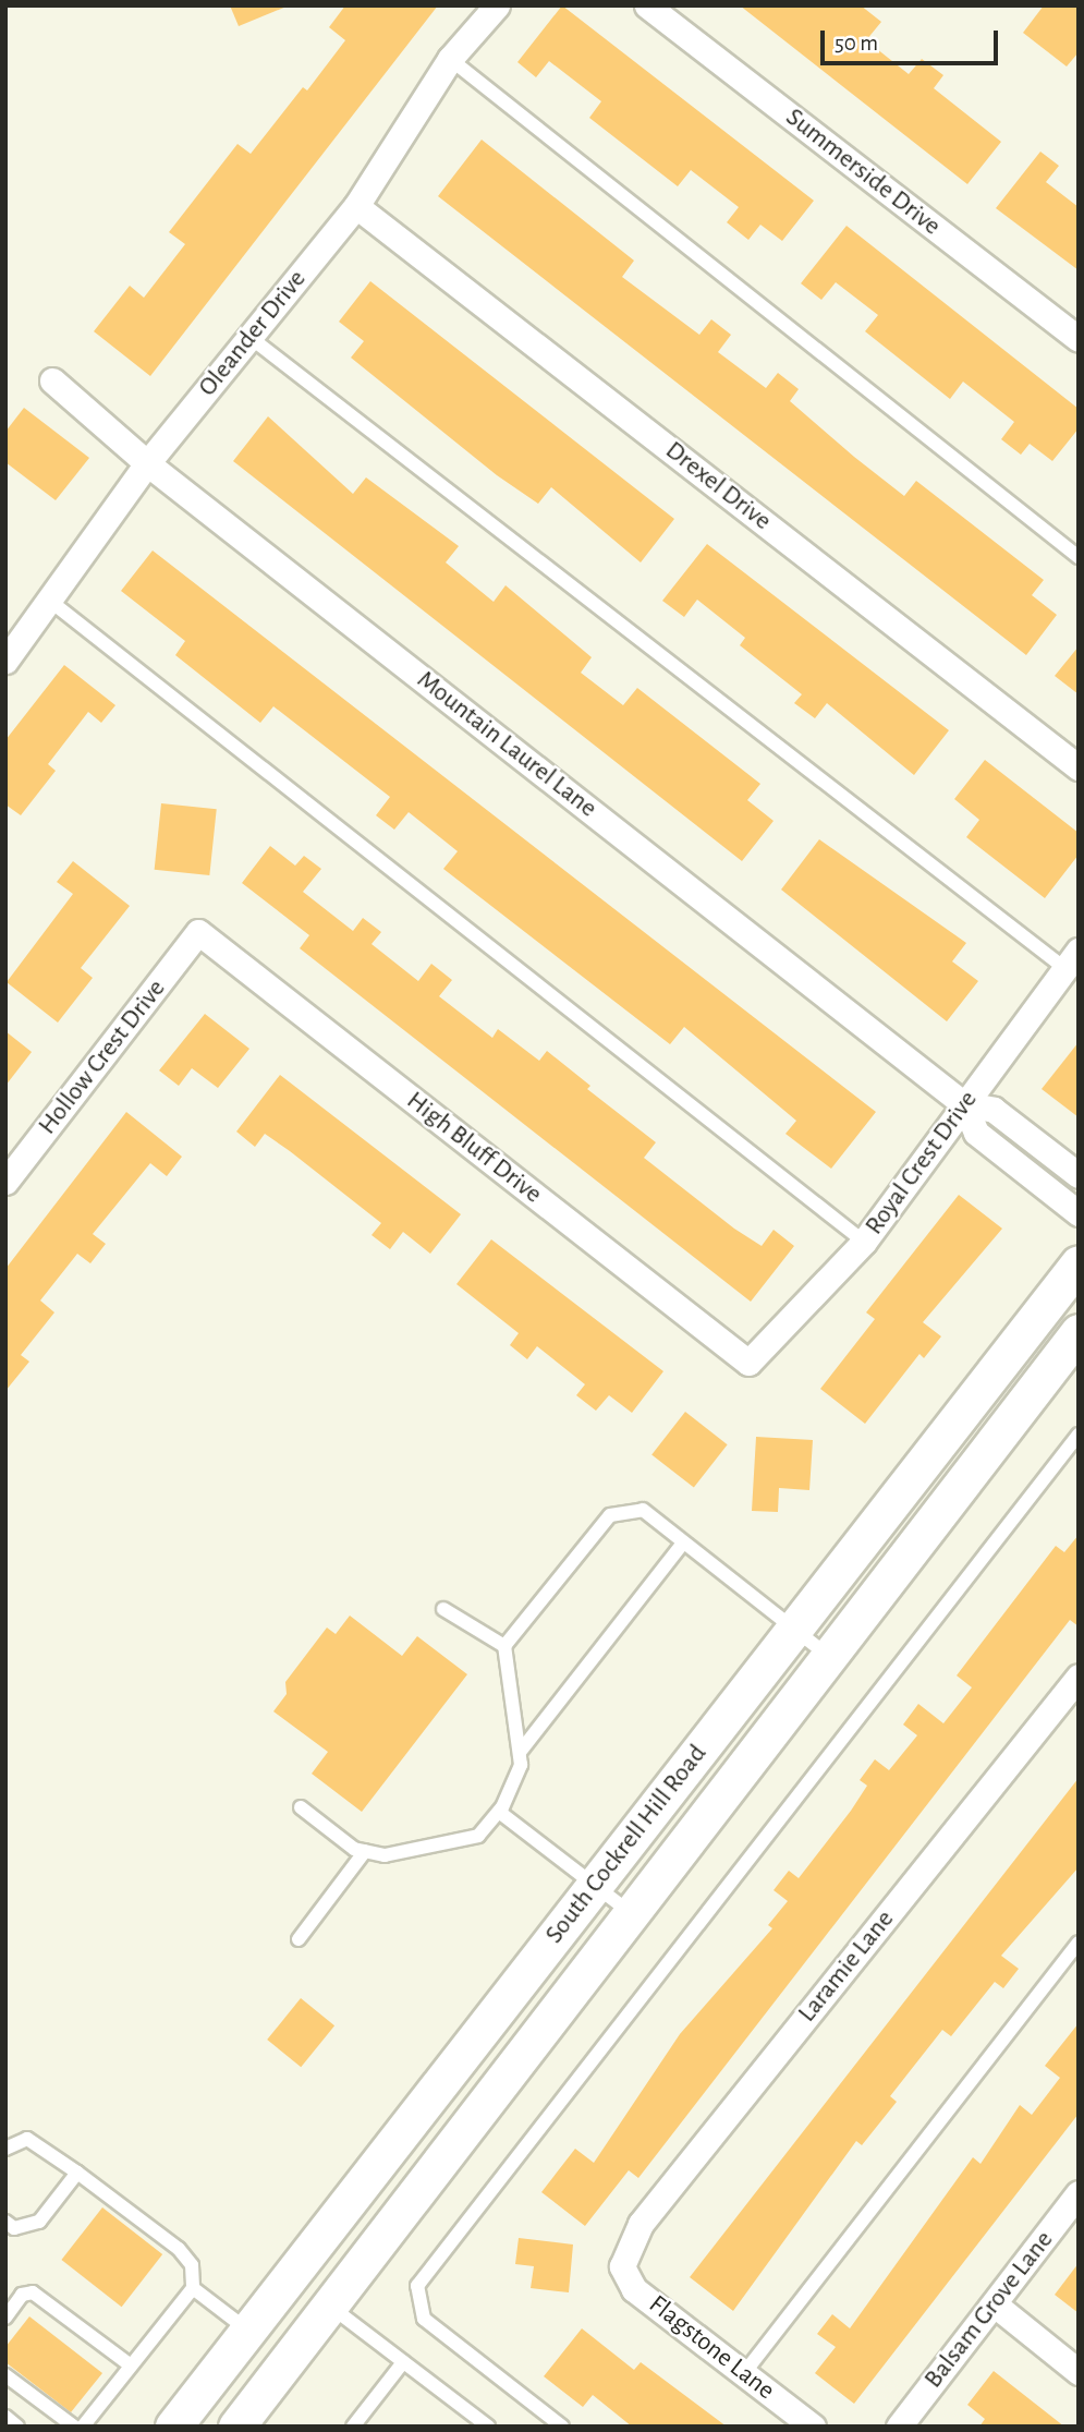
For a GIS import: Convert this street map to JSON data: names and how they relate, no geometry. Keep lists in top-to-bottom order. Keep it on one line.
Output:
{"streets":{"main road":["South Cockrell Hill Road"],"street":["Summerside Drive","Oleander Drive","Drexel Drive","Mountain Laurel Lane","Hollow Crest Drive","High Bluff Drive","Royal Crest Drive","Laramie Lane","Balsam Grove Lane","Flagstone Lane"]},"crossings":[["Oleander Drive","Drexel Drive"],["Oleander Drive","Mountain Laurel Lane"],["Mountain Laurel Lane","Royal Crest Drive"],["Hollow Crest Drive","High Bluff Drive"],["High Bluff Drive","Royal Crest Drive"],["Laramie Lane","Flagstone Lane"]],"scale_bar":"50 m"}
